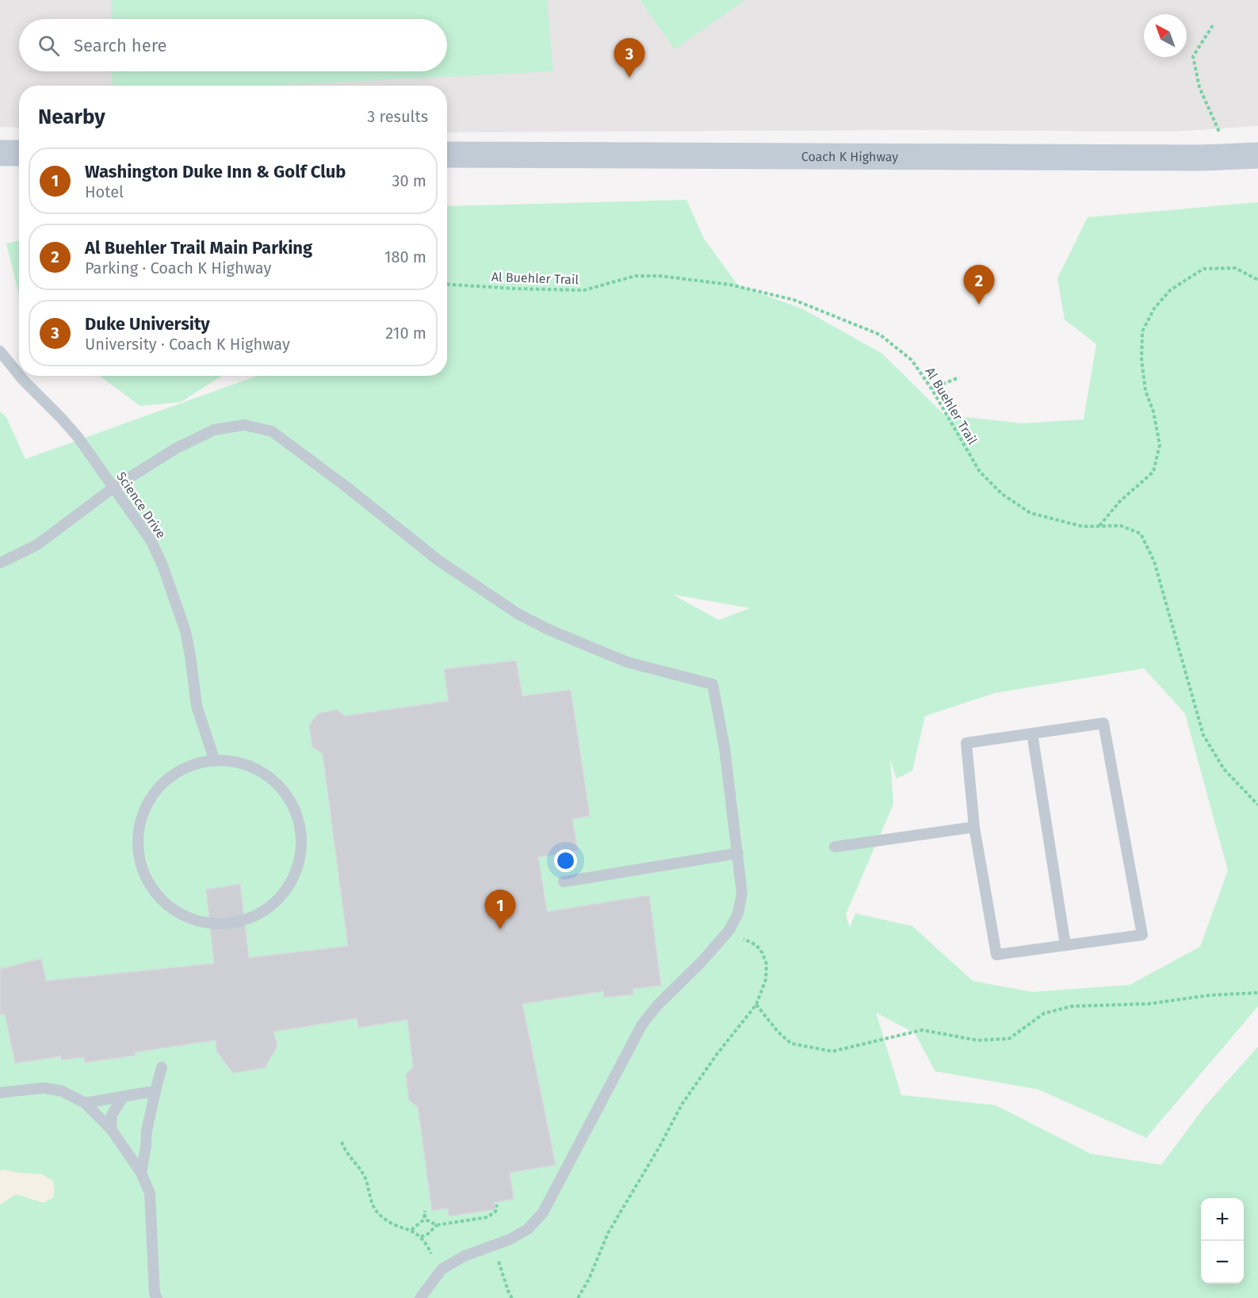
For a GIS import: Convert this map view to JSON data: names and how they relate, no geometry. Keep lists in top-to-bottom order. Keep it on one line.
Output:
{"streets":{"main road":["Coach K Highway"],"lane":["Science Drive"],"path":["Al Buehler Trail"]},"north":"top left","page":{"search":"Search here","pins":["3","2","1"],"heading":["Nearby","3 results"],"list":[{"mark":"1","name":"Washington Duke Inn & Golf Club","note":"Hotel","value":"30 m"},{"mark":"2","name":"Al Buehler Trail Main Parking","note":"Parking · Coach K Highway","value":"180 m"},{"mark":"3","name":"Duke University","note":"University · Coach K Highway","value":"210 m"}],"map_buttons":["+","−"]}}
